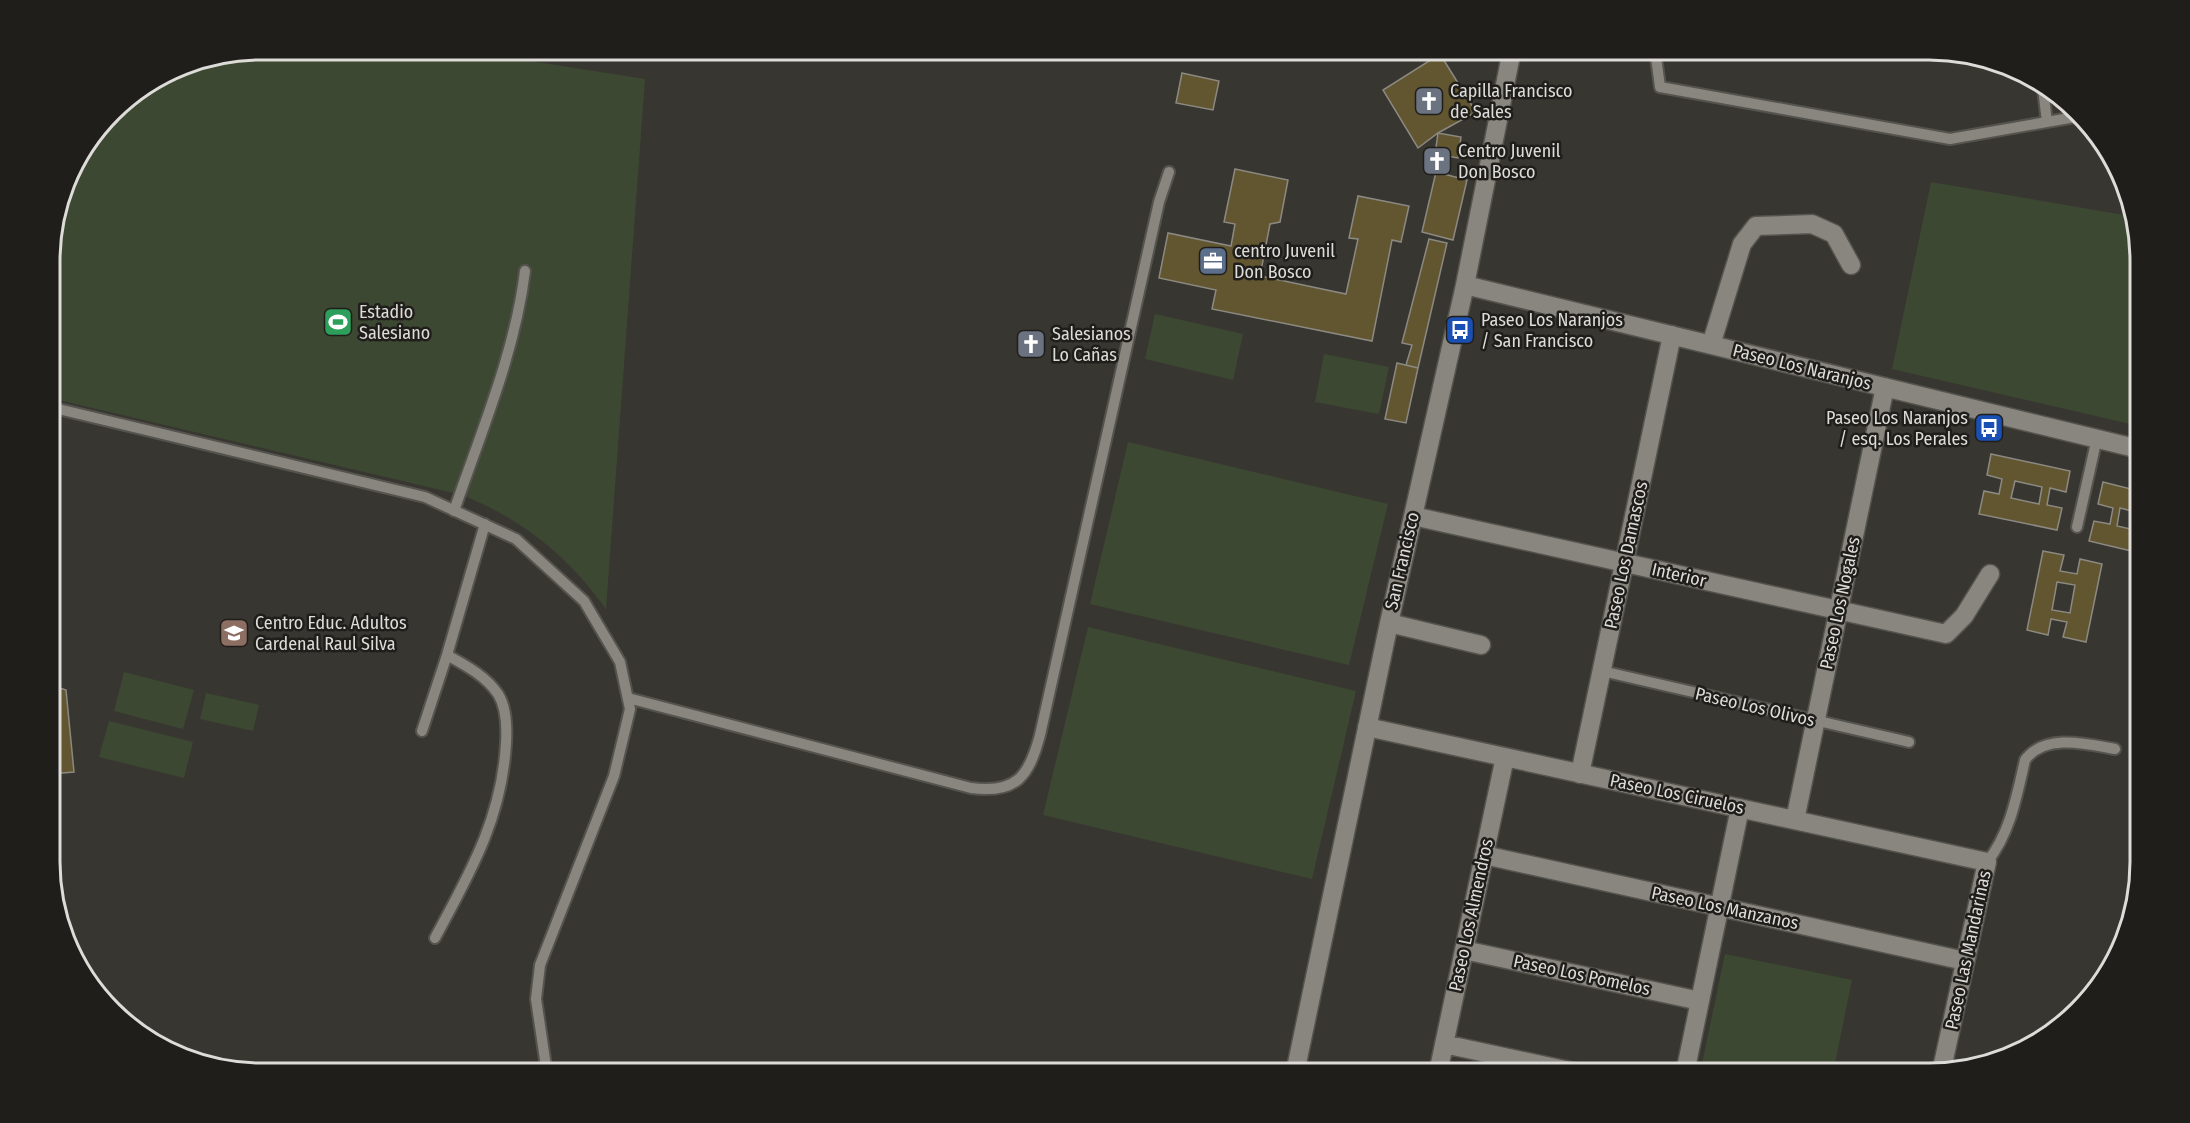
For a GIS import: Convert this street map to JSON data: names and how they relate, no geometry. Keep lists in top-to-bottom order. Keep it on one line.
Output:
{"streets":{"street":["Paseo Los Naranjos","Paseo Los Damascos","San Francisco","Interior","Paseo Los Nogales","Paseo Los Ciruelos","Paseo Los Manzanos","Paseo Los Almendros","Paseo Las Mandarinas","Paseo Los Pomelos"],"lane":["Paseo Los Olivos"]},"crossings":[["Paseo Los Naranjos","Paseo Los Damascos"],["Paseo Los Naranjos","San Francisco"],["Paseo Los Naranjos","Paseo Los Nogales"],["Paseo Los Damascos","Interior"],["Paseo Los Damascos","Paseo Los Olivos"],["Paseo Los Damascos","Paseo Los Ciruelos"],["San Francisco","Interior"],["San Francisco","Paseo Los Ciruelos"],["Interior","Paseo Los Nogales"],["Paseo Los Nogales","Paseo Los Olivos"],["Paseo Los Nogales","Paseo Los Ciruelos"],["Paseo Los Ciruelos","Paseo Los Almendros"],["Paseo Los Ciruelos","Paseo Las Mandarinas"],["Paseo Los Manzanos","Paseo Los Almendros"],["Paseo Los Manzanos","Paseo Las Mandarinas"],["Paseo Los Almendros","Paseo Los Pomelos"]],"places":{"church":["Capilla Francisco de Sales","Centro Juvenil Don Bosco","Salesianos Lo Cañas"],"office":["centro Juvenil Don Bosco"],"sports":["Estadio Salesiano"],"bus stop":["Paseo Los Naranjos / San Francisco","Paseo Los Naranjos / esq. Los Perales"],"school or university":["Centro Educ. Adultos Cardenal Raul Silva"]}}
